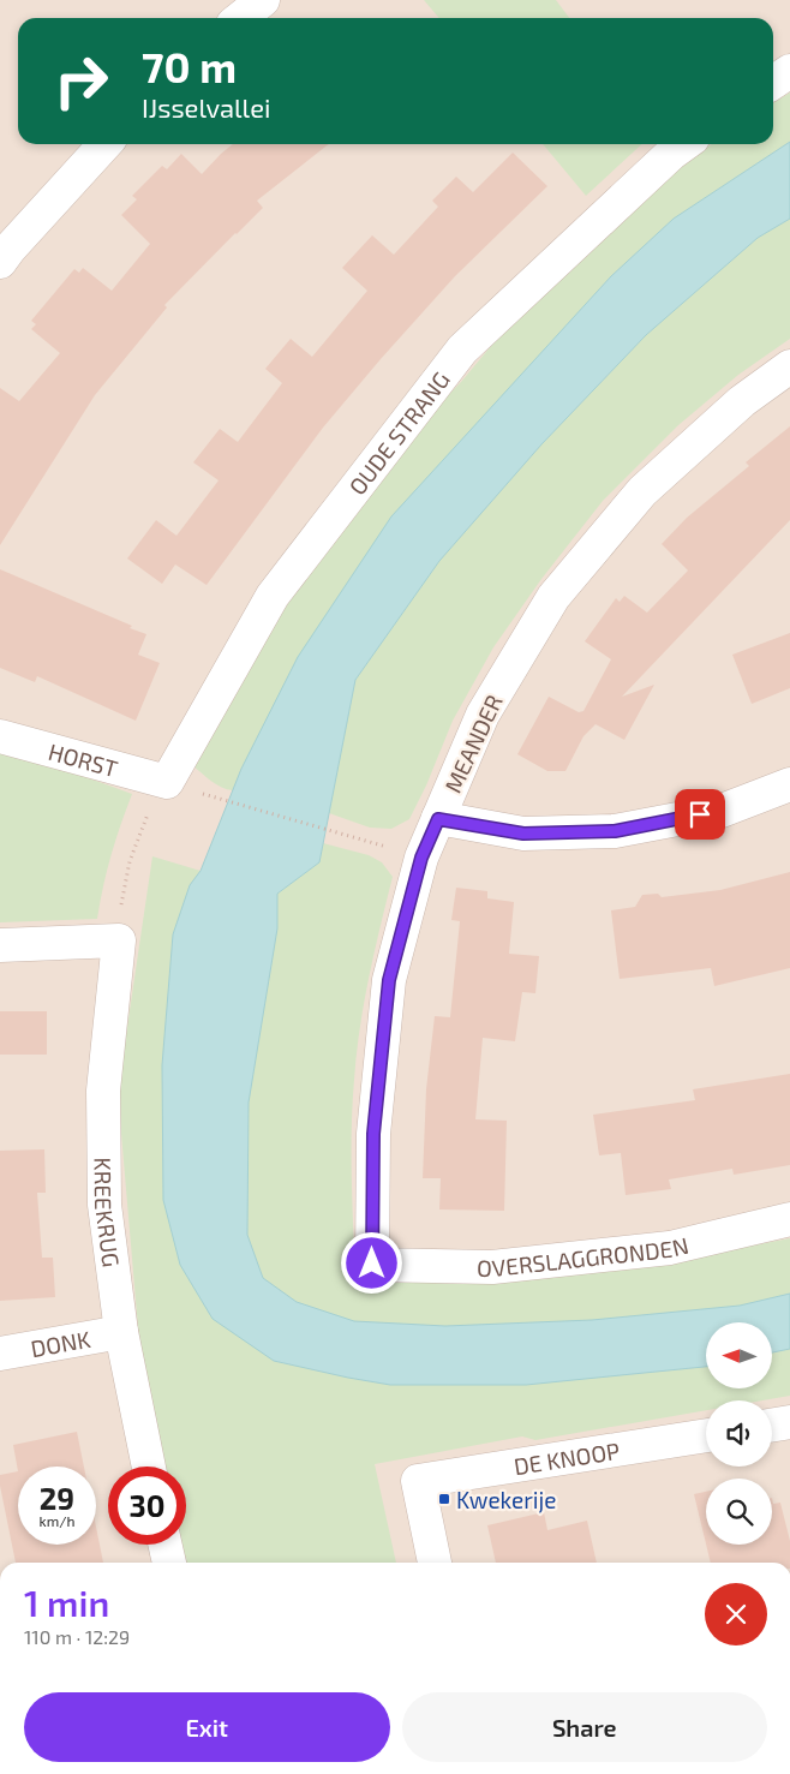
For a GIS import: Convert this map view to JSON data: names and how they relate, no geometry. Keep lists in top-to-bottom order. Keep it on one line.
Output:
{"streets":{"street":["OUDE STRANG","MEANDER","HORST","KREEKRUG","OVERSLAGGRONDEN","DONK","DE KNOOP"]},"crossings":[["OUDE STRANG","HORST"],["MEANDER","OVERSLAGGRONDEN"],["KREEKRUG","DONK"]],"places":{"transit":["Kwekerije"]},"north":"left","page":{"turn":["70 m","IJsselvallei"],"speed":"29 km/h","limit":"30","heading":["1 min","110 m · 12:29"],"buttons":["Exit","Share"]}}
